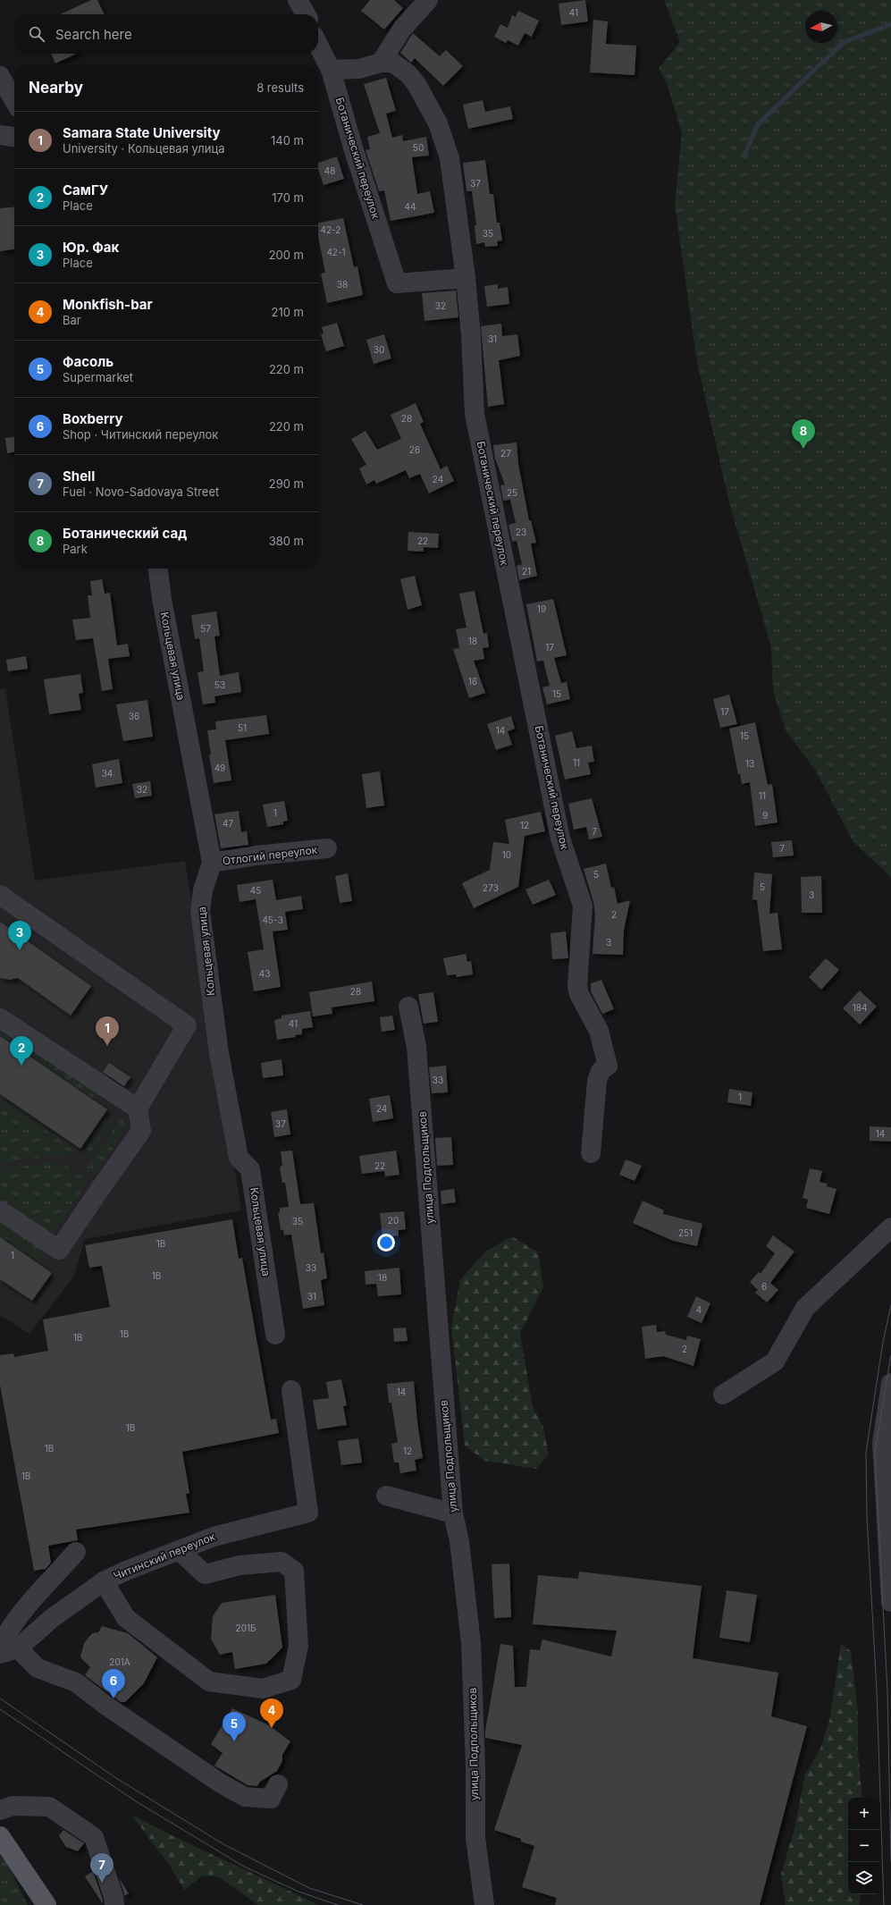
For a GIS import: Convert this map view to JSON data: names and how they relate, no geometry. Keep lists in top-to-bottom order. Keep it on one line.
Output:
{"streets":{"street":["Ботанический переулок","Кольцевая улица","Отлогий переулок","улица Подпольщиков","Читинский переулок"]},"crossings":[["Кольцевая улица","Отлогий переулок"]],"house_numbers":["41","50","48","37","44","42-2","35","42-1","38","32","31","30","28","26","27","24","25","23","22","21","19","57","18","17","16","53","15","17","36","51","14","15","11","13","49","34","32","11","1","9","47","12","7","7","10","5","5","273","45","3","2","45-3","3","43","28","184","41","33","1","24","37","14","22","20","35","251","1В","1","33","1В","18","6","31","4","1В","1В","2","14","1В","1В","12","1В","201Б","201А"],"north":"left","page":{"search":"Search here","heading":["Nearby","8 results"],"list":[{"mark":"1","name":"Samara State University","note":"University · Кольцевая улица","value":"140 m"},{"mark":"2","name":"СамГУ","note":"Place","value":"170 m"},{"mark":"3","name":"Юр. Фак","note":"Place","value":"200 m"},{"mark":"4","name":"Monkfish-bar","note":"Bar","value":"210 m"},{"mark":"5","name":"Фасоль","note":"Supermarket","value":"220 m"},{"mark":"6","name":"Boxberry","note":"Shop · Читинский переулок","value":"220 m"},{"mark":"7","name":"Shell","note":"Fuel · Novo-Sadovaya Street","value":"290 m"},{"mark":"8","name":"Ботанический сад","note":"Park","value":"380 m"}],"pins":["8","3","1","2","6","4","5","7"],"map_buttons":["+","−"]}}
